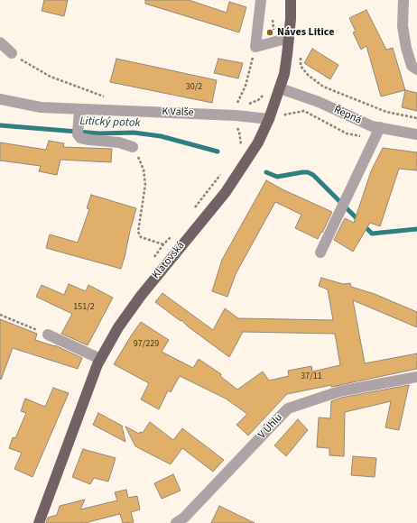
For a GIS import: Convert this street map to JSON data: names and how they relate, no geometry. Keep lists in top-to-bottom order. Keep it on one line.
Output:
{"streets":{"main road":["Klatovská"],"street":["K Valše","Řepná","V Úhlu"]},"crossings":[["K Valše","Klatovská"],["Řepná","Klatovská"]],"water":["Litický potok"],"places":["Náves Litice"],"house_numbers":["30/2","151/2","97/229","37/11"]}
